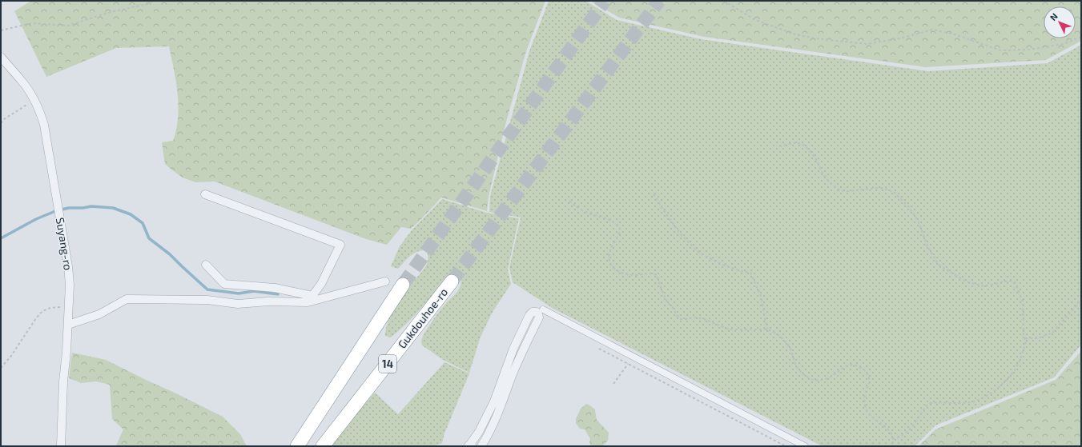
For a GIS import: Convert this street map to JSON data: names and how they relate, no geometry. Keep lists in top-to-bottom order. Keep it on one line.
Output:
{"streets":{"highway":["Gukdouhoe-ro","14"],"street":["Suyang-ro"]},"north":"top left"}
